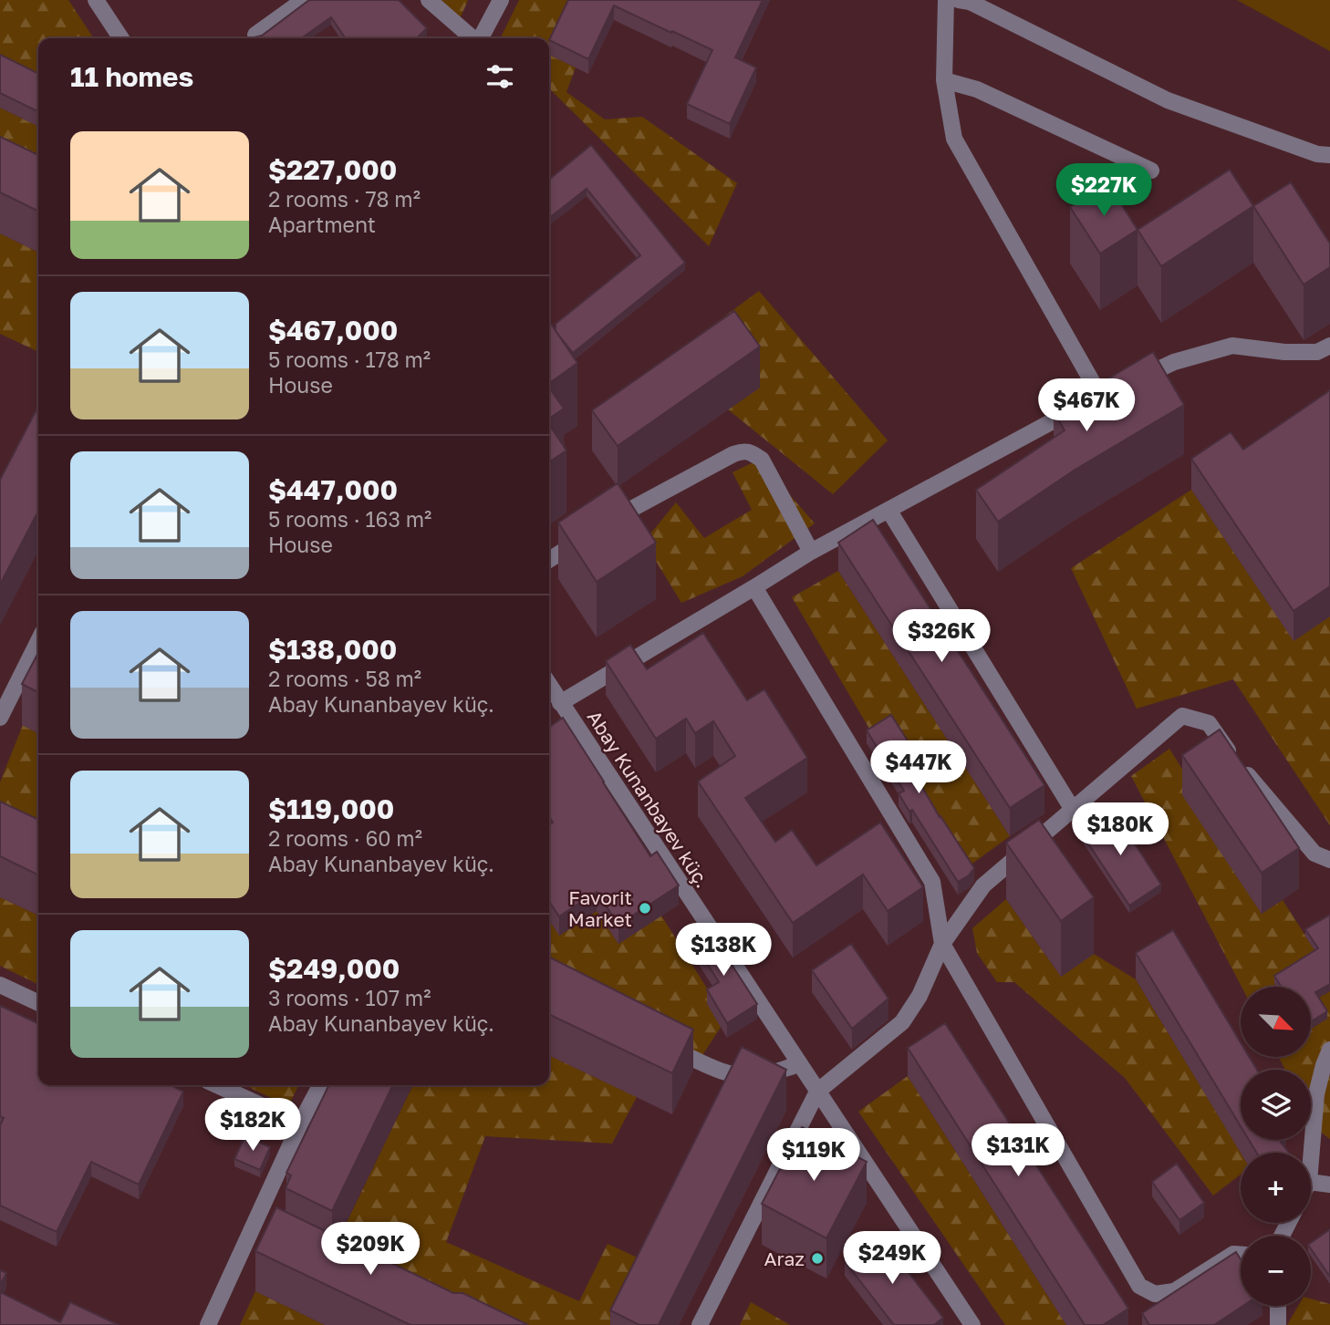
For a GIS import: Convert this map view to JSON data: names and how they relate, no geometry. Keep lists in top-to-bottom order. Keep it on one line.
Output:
{"streets":{"street":["Abay Kunanbayev küç."]},"places":["Favorit Market","Araz"],"north":"bottom right","page":{"heading":"11 homes","list":[{"name":"$227,000","note":"2 rooms · 78 m² · Apartment"},{"name":"$467,000","note":"5 rooms · 178 m² · House"},{"name":"$447,000","note":"5 rooms · 163 m² · House"},{"name":"$138,000","note":"2 rooms · 58 m² · Abay Kunanbayev küç."},{"name":"$119,000","note":"2 rooms · 60 m² · Abay Kunanbayev küç."},{"name":"$249,000","note":"3 rooms · 107 m² · Abay Kunanbayev küç."}],"price":["$227K","$467K","$326K","$447K","$180K","$138K","$182K","$131K","$119K","$209K","$249K"],"map_buttons":["+","−"]}}
